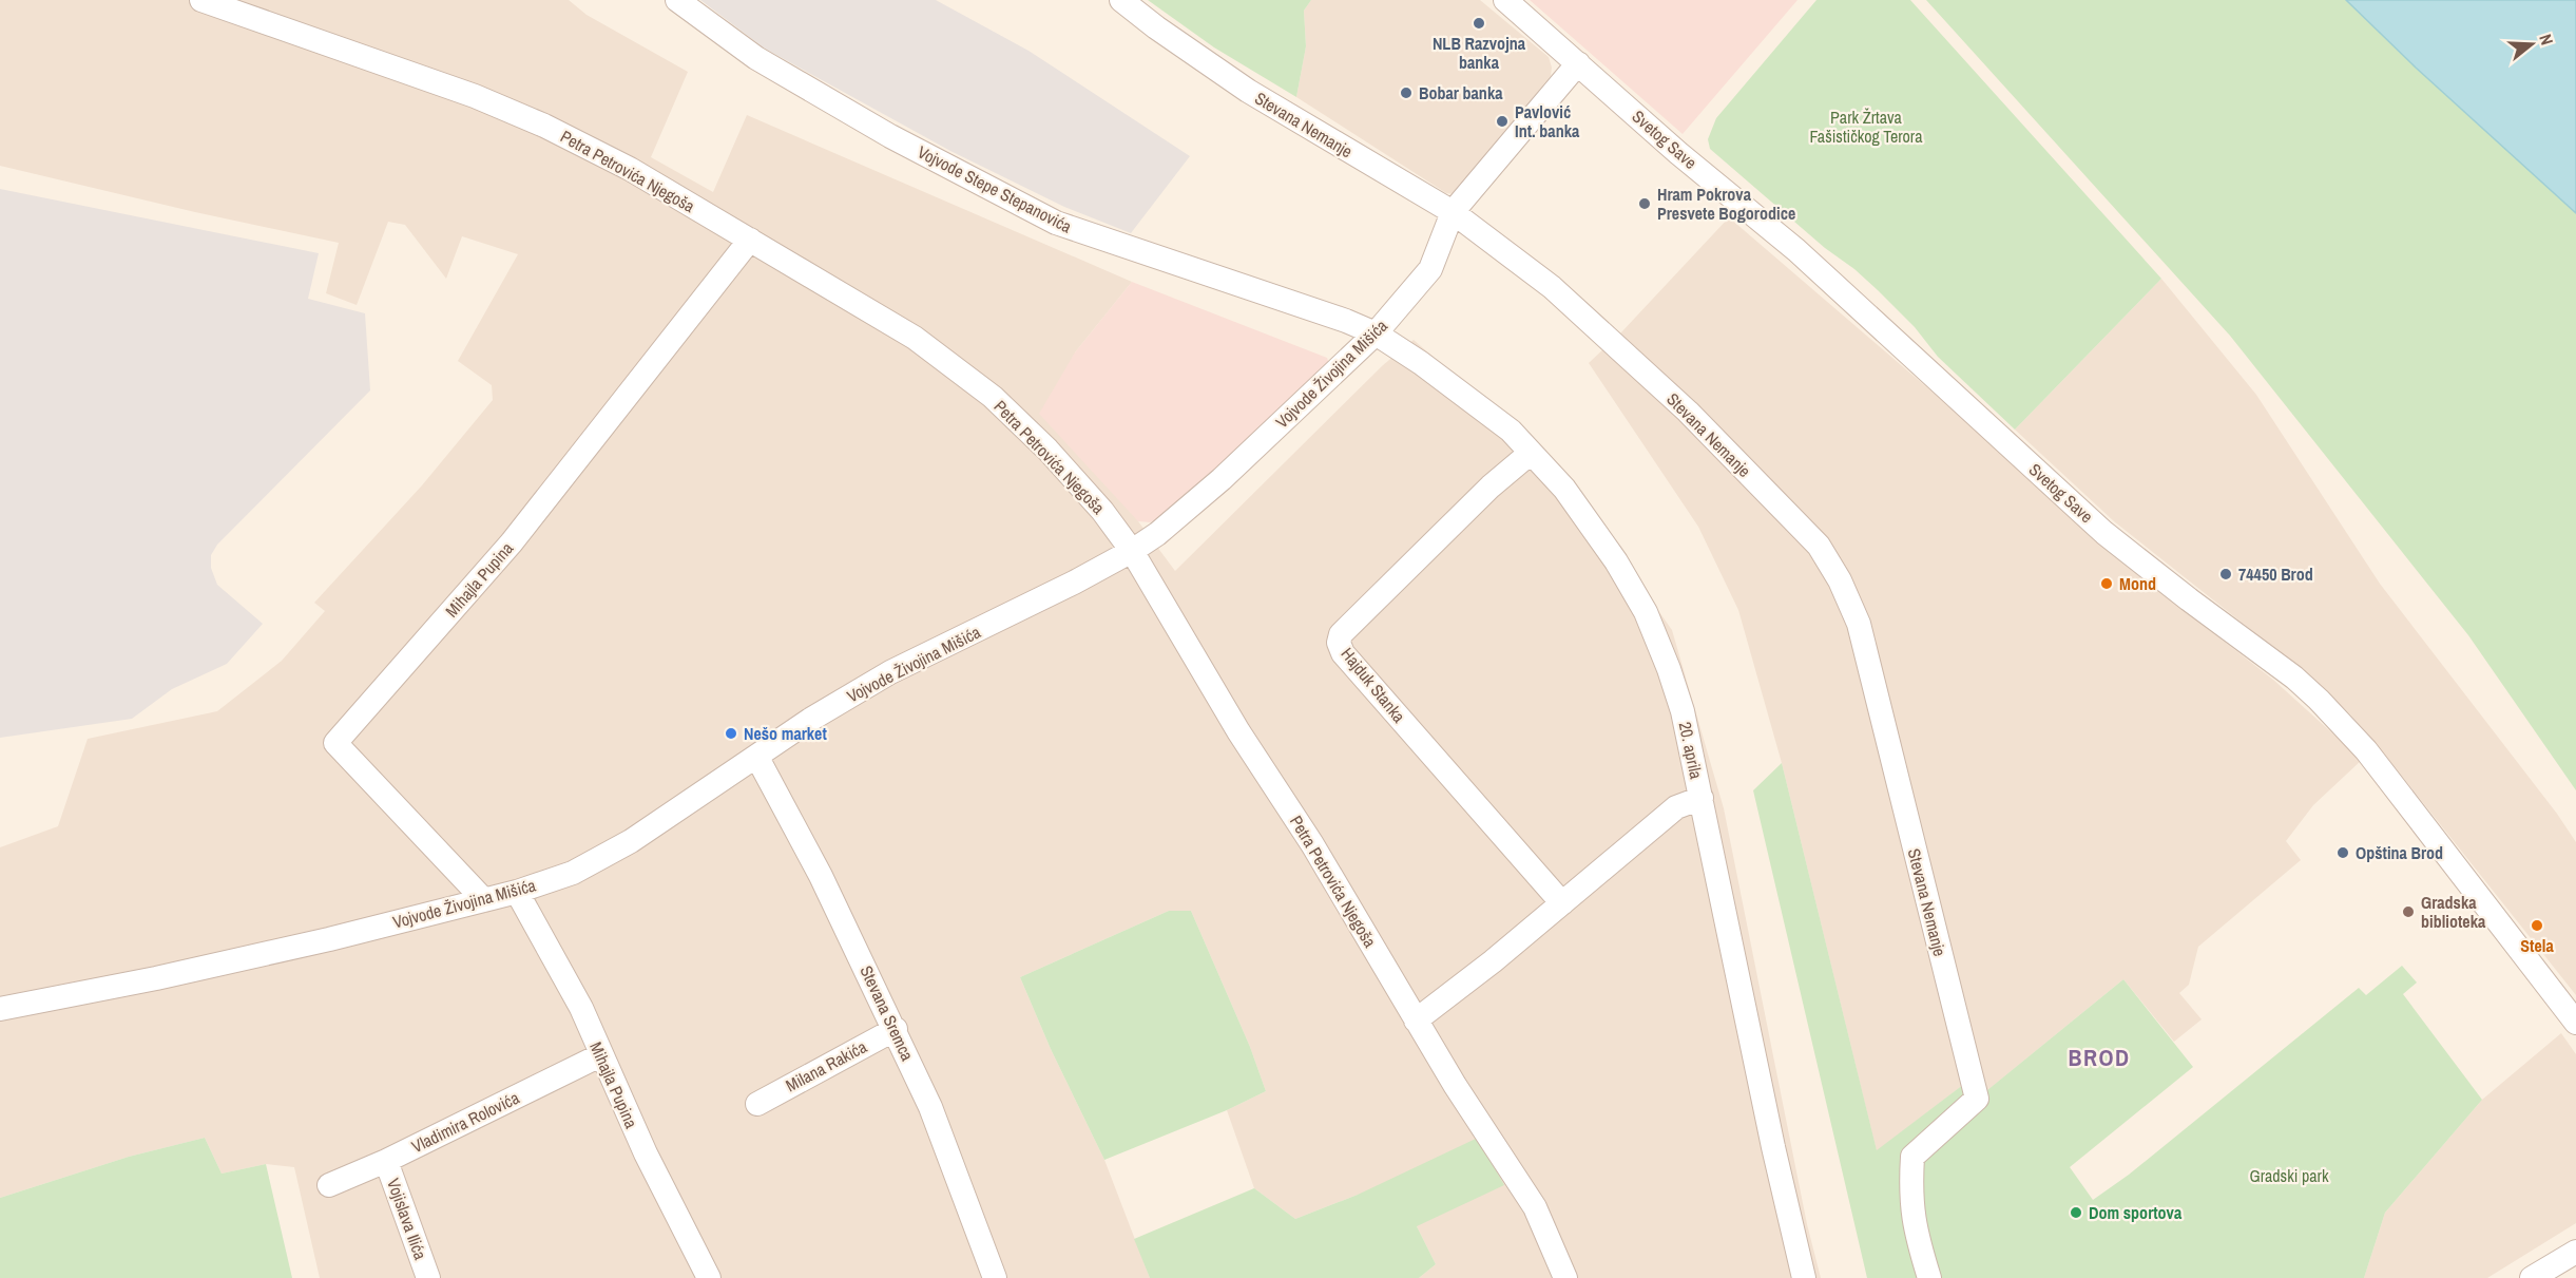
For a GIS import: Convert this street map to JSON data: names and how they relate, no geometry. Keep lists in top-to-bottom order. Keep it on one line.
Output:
{"streets":{"street":["Stevana Nemanje","Svetog Save","Petra Petrovića Njegoša","Vojvode Stepe Stepanovića","Vojvode Živojina Mišića","Mihajla Pupina","Hajduk Stanka","20. aprila","Stevana Sremca","Milana Rakića","Vladimira Rolovića","Vojislava Ilića"]},"crossings":[["Stevana Nemanje","Vojvode Živojina Mišića"],["Svetog Save","Vojvode Živojina Mišića"],["Petra Petrovića Njegoša","Vojvode Živojina Mišića"],["Petra Petrovića Njegoša","Mihajla Pupina"],["Vojvode Stepe Stepanovića","Vojvode Živojina Mišića"],["Vojvode Stepe Stepanovića","20. aprila"],["Vojvode Živojina Mišića","Mihajla Pupina"],["Vojvode Živojina Mišića","20. aprila"],["Vojvode Živojina Mišića","Stevana Sremca"],["Mihajla Pupina","Vladimira Rolovića"],["Hajduk Stanka","20. aprila"],["Stevana Sremca","Milana Rakića"],["Vladimira Rolovića","Vojislava Ilića"]],"districts":["BROD"],"parks":["Park Žrtava Fašističkog Terora","Gradski park"],"places":["NLB Razvojna banka","Bobar banka","Pavlović Int. banka","Hram Pokrova Presvete Bogorodice","74450 Brod","Mond","Nešo market","Opština Brod","Gradska biblioteka","Stela","Dom sportova"],"north":"right"}
